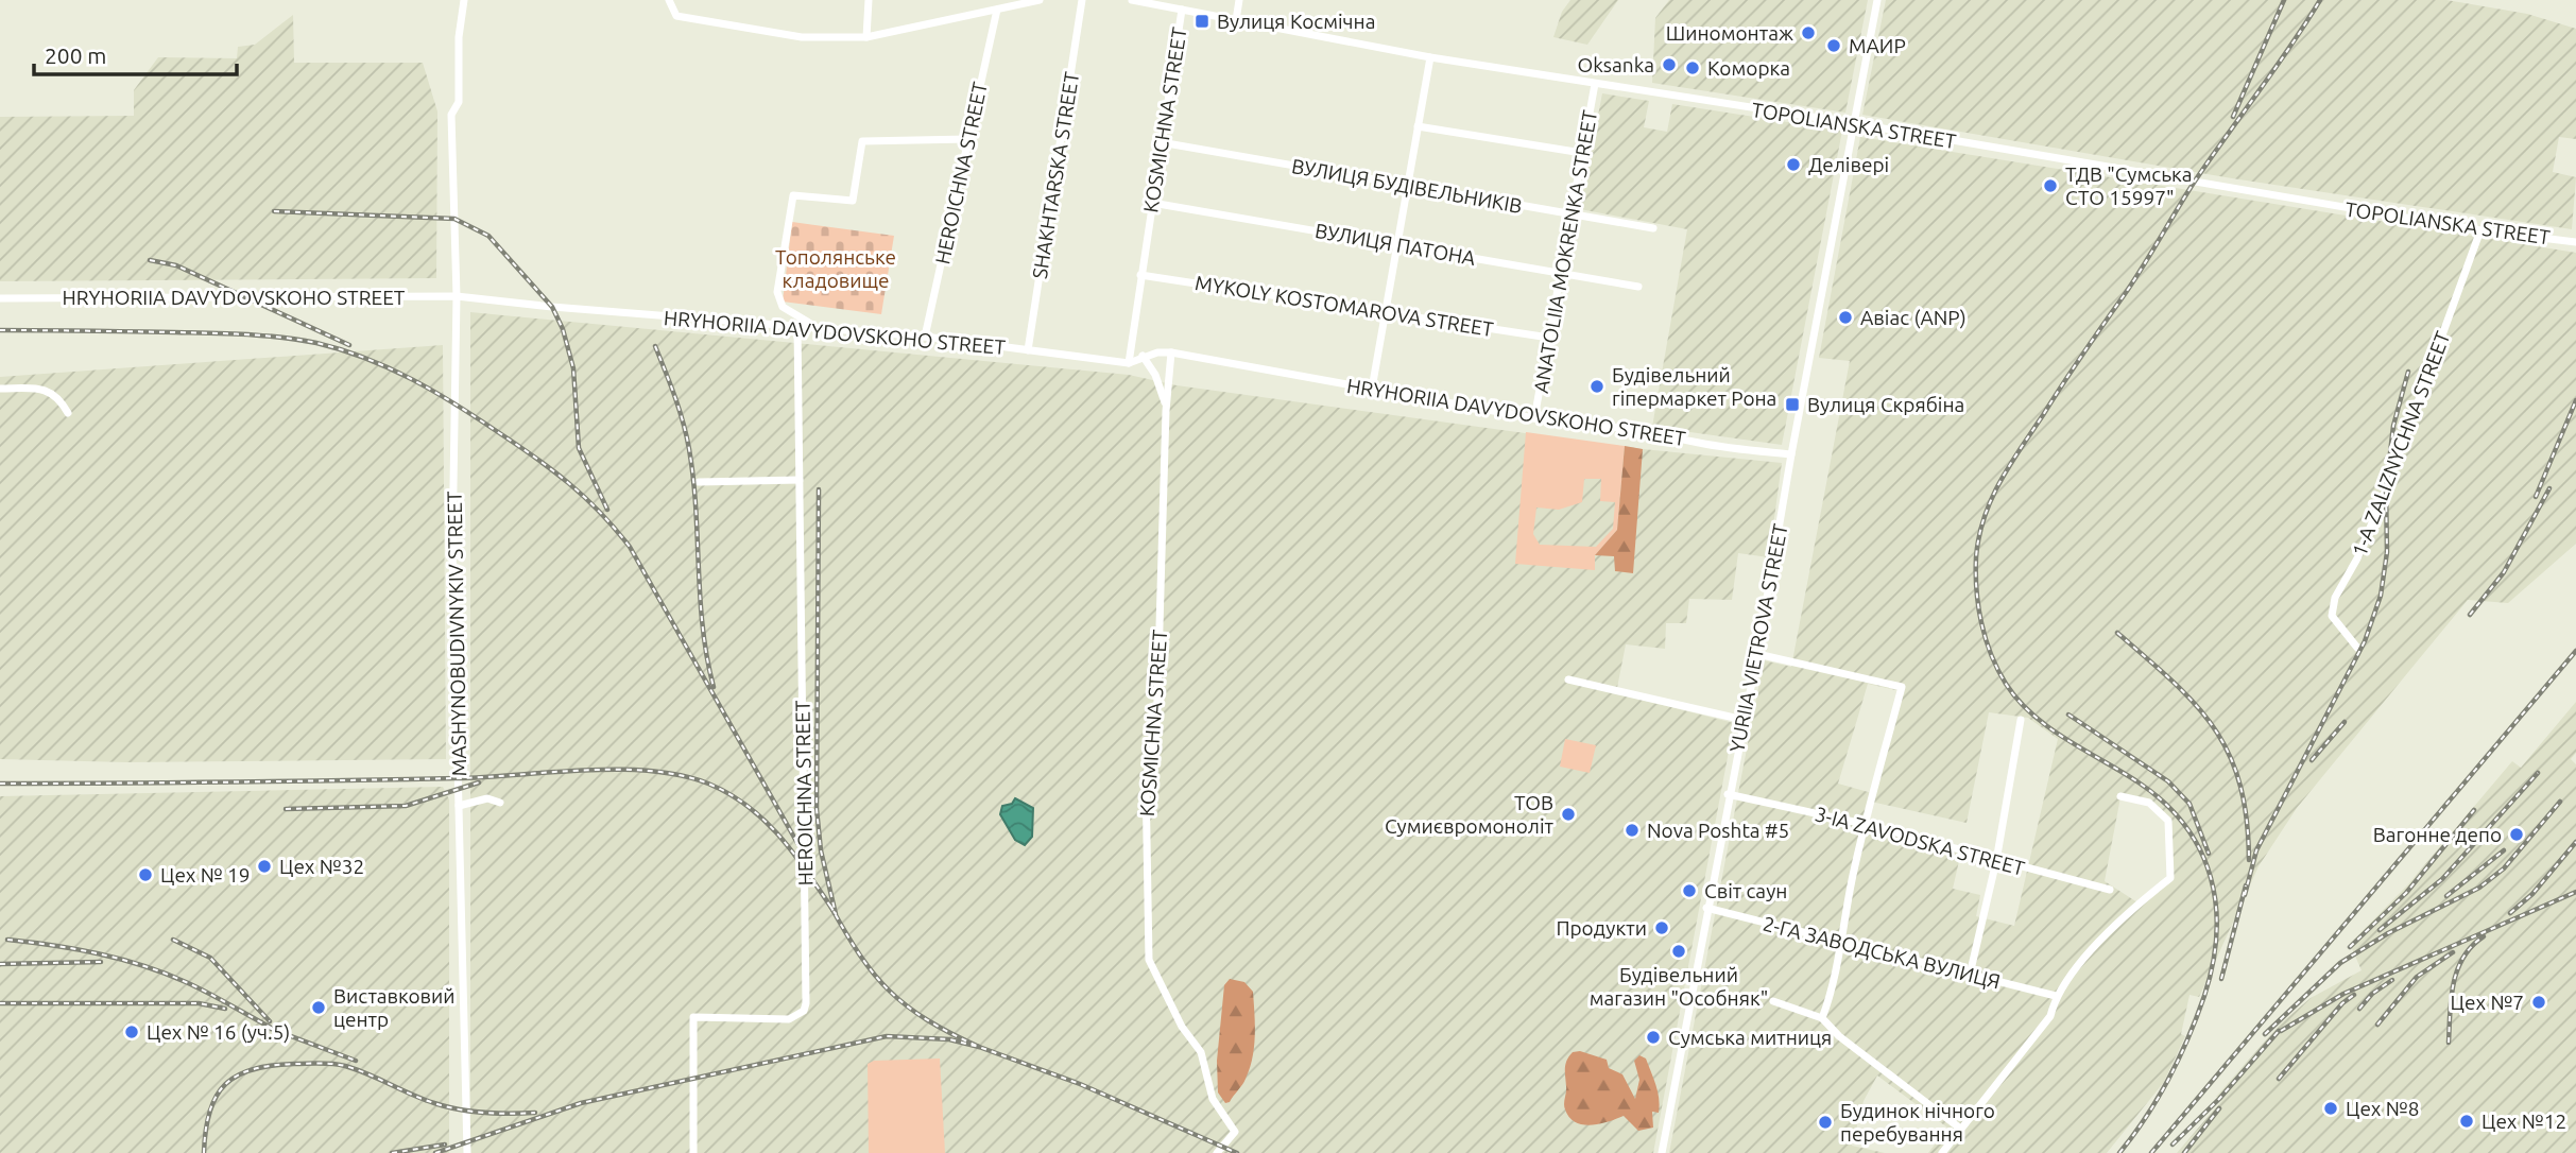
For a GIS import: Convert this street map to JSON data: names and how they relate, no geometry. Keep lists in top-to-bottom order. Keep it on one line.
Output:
{"streets":{"street":["KOSMICHNA STREET","TOPOLIANSKA STREET","HEROICHNA STREET","SHAKHTARSKA STREET","ВУЛИЦЯ БУДІВЕЛЬНИКІВ","ВУЛИЦЯ ПАТОНА","ANATOLIIA MOKRENKA STREET","HRYHORIIA DAVYDOVSKOHO STREET","MYKOLY KOSTOMAROVA STREET","1-A ZALIZNYCHNA STREET","MASHYNOBUDIVNYKIV STREET","YURIIA VIETROVA STREET","3-IA ZAVODSKA STREET","2-ГА ЗАВОДСЬКА ВУЛИЦЯ"]},"crossings":[["KOSMICHNA STREET","TOPOLIANSKA STREET"],["KOSMICHNA STREET","ВУЛИЦЯ БУДІВЕЛЬНИКІВ"],["KOSMICHNA STREET","ВУЛИЦЯ ПАТОНА"],["KOSMICHNA STREET","HRYHORIIA DAVYDOVSKOHO STREET"],["KOSMICHNA STREET","MYKOLY KOSTOMAROVA STREET"],["TOPOLIANSKA STREET","ANATOLIIA MOKRENKA STREET"],["TOPOLIANSKA STREET","1-A ZALIZNYCHNA STREET"],["TOPOLIANSKA STREET","YURIIA VIETROVA STREET"],["HEROICHNA STREET","HRYHORIIA DAVYDOVSKOHO STREET"],["SHAKHTARSKA STREET","HRYHORIIA DAVYDOVSKOHO STREET"],["ВУЛИЦЯ БУДІВЕЛЬНИКІВ","ANATOLIIA MOKRENKA STREET"],["ВУЛИЦЯ ПАТОНА","ANATOLIIA MOKRENKA STREET"],["ANATOLIIA MOKRENKA STREET","HRYHORIIA DAVYDOVSKOHO STREET"],["ANATOLIIA MOKRENKA STREET","MYKOLY KOSTOMAROVA STREET"],["HRYHORIIA DAVYDOVSKOHO STREET","MASHYNOBUDIVNYKIV STREET"],["HRYHORIIA DAVYDOVSKOHO STREET","YURIIA VIETROVA STREET"],["YURIIA VIETROVA STREET","3-IA ZAVODSKA STREET"],["YURIIA VIETROVA STREET","2-ГА ЗАВОДСЬКА ВУЛИЦЯ"]],"parks":["Тополянське кладовище"],"places":{"transit":["Вулиця Космічна","Вулиця Скрябіна"],"other":["Шиномонтаж","МАИР","Oksanka","Коморка","Делівері","ТДВ \"Сумська СТО 15997\"","Авіас (ANP)","Будівельний гіпермаркет Рона","ТОВ Сумиєвромоноліт","Nova Poshta #5","Вагонне депо","Цех №32","Цех № 19","Світ саун","Продукти","Будівельний магазин \"Особняк\"","Цех №7","Виставковий центр","Цех № 16 (уч.5)","Сумська митниця","Цех №8","Цех №12","Будинок нічного перебування"]},"scale_bar":"200 m"}
